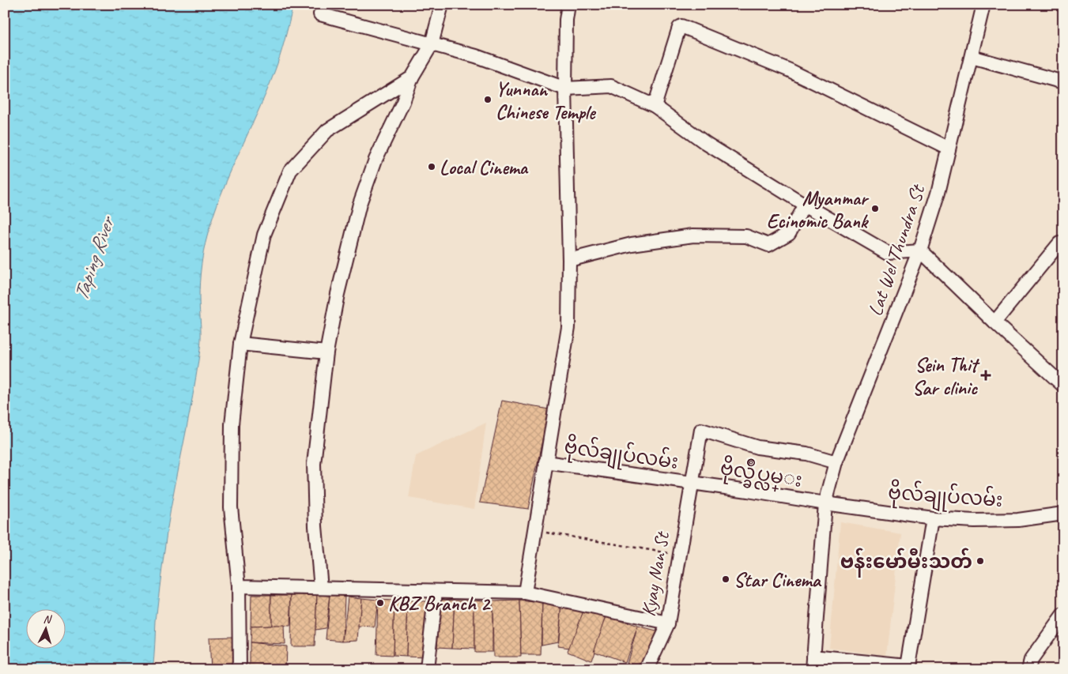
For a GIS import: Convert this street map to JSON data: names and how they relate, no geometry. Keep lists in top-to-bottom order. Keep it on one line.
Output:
{"streets":{"street":["Lat Wel Thundra St","ဗိုလ်ချုပ်လမ်း","ဗိုလ္ခ်ဳပ္လမ္း","Kyay Nan St"]},"crossings":[["Lat Wel Thundra St","ဗိုလ်ချုပ်လမ်း"],["Lat Wel Thundra St","ဗိုလ္ခ်ဳပ္လမ္း"],["Lat Wel Thundra St","Kyay Nan St"],["ဗိုလ်ချုပ်လမ်း","ဗိုလ္ခ်ဳပ္လမ္း"],["ဗိုလ်ချုပ်လမ်း","Kyay Nan St"],["ဗိုလ္ခ်ဳပ္လမ္း","Kyay Nan St"]],"water":["Taping River"],"places":{"other":["Yunnan Chinese Temple","Local Cinema","Myanmar Ecinomic Bank","ဗန်းမော်မီးသတ်","Star Cinema","KBZ Branch 2"],"health":["Sein Thit Sar clinic"]},"north":"top"}
